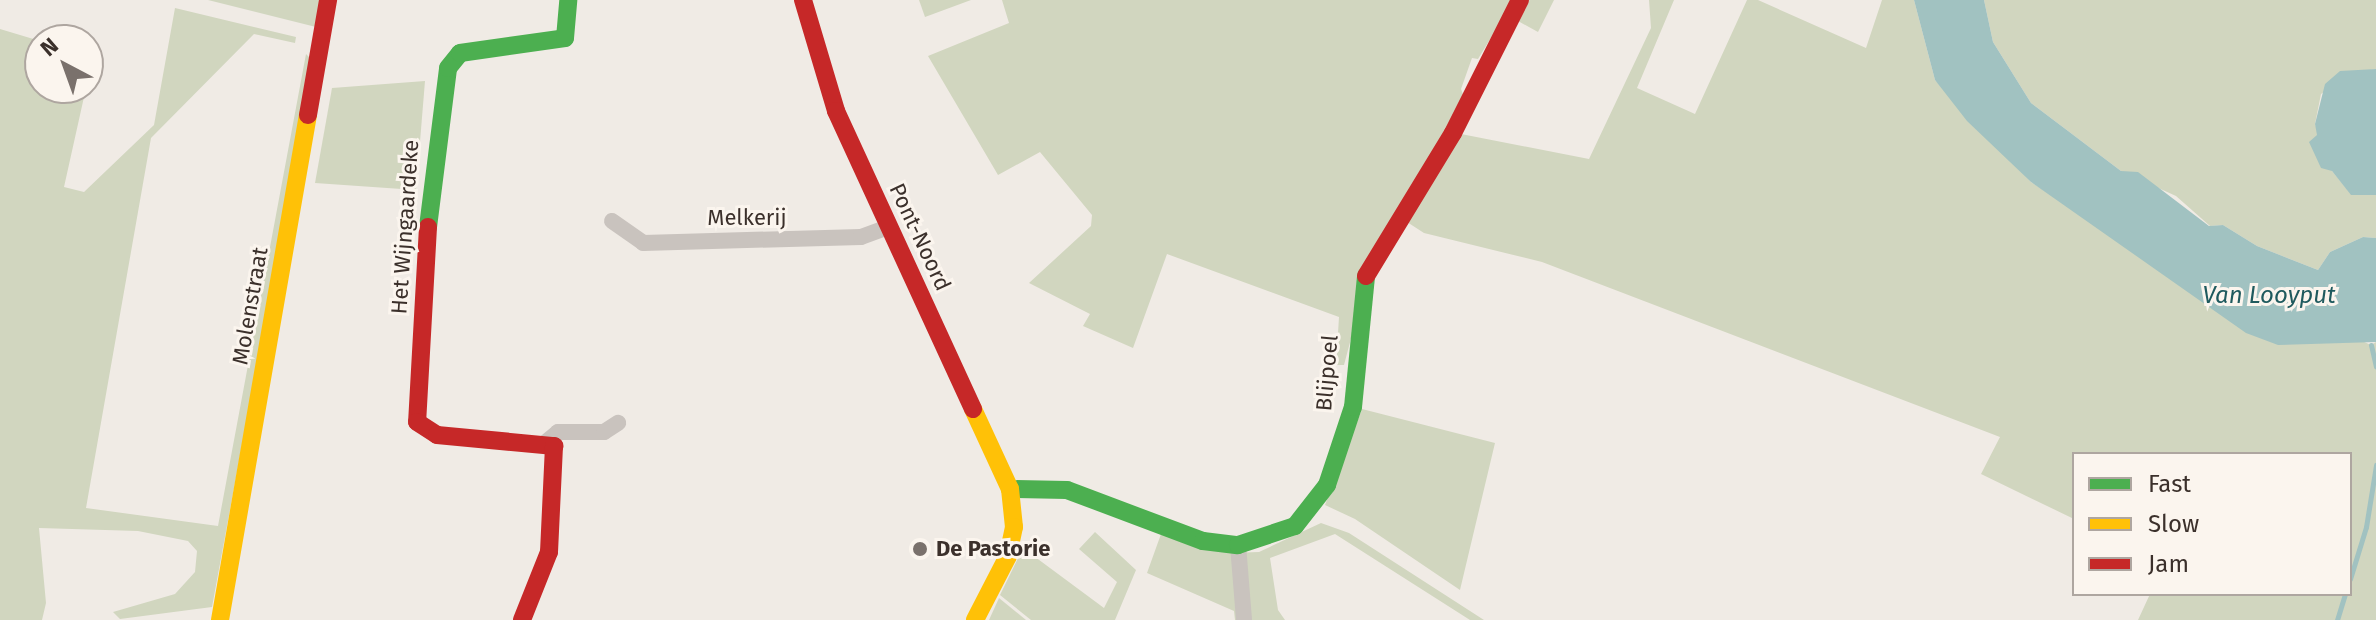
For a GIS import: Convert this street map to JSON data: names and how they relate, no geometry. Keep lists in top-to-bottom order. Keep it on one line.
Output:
{"streets":{"street":["Melkerij","Het Wijngaardeke","Pont-Noord","Molenstraat","Blijpoel"]},"crossings":[["Melkerij","Pont-Noord"],["Pont-Noord","Blijpoel"]],"water":["Van Looyput"],"places":["De Pastorie"],"legend":["Fast","Slow","Jam"],"north":"top left"}
